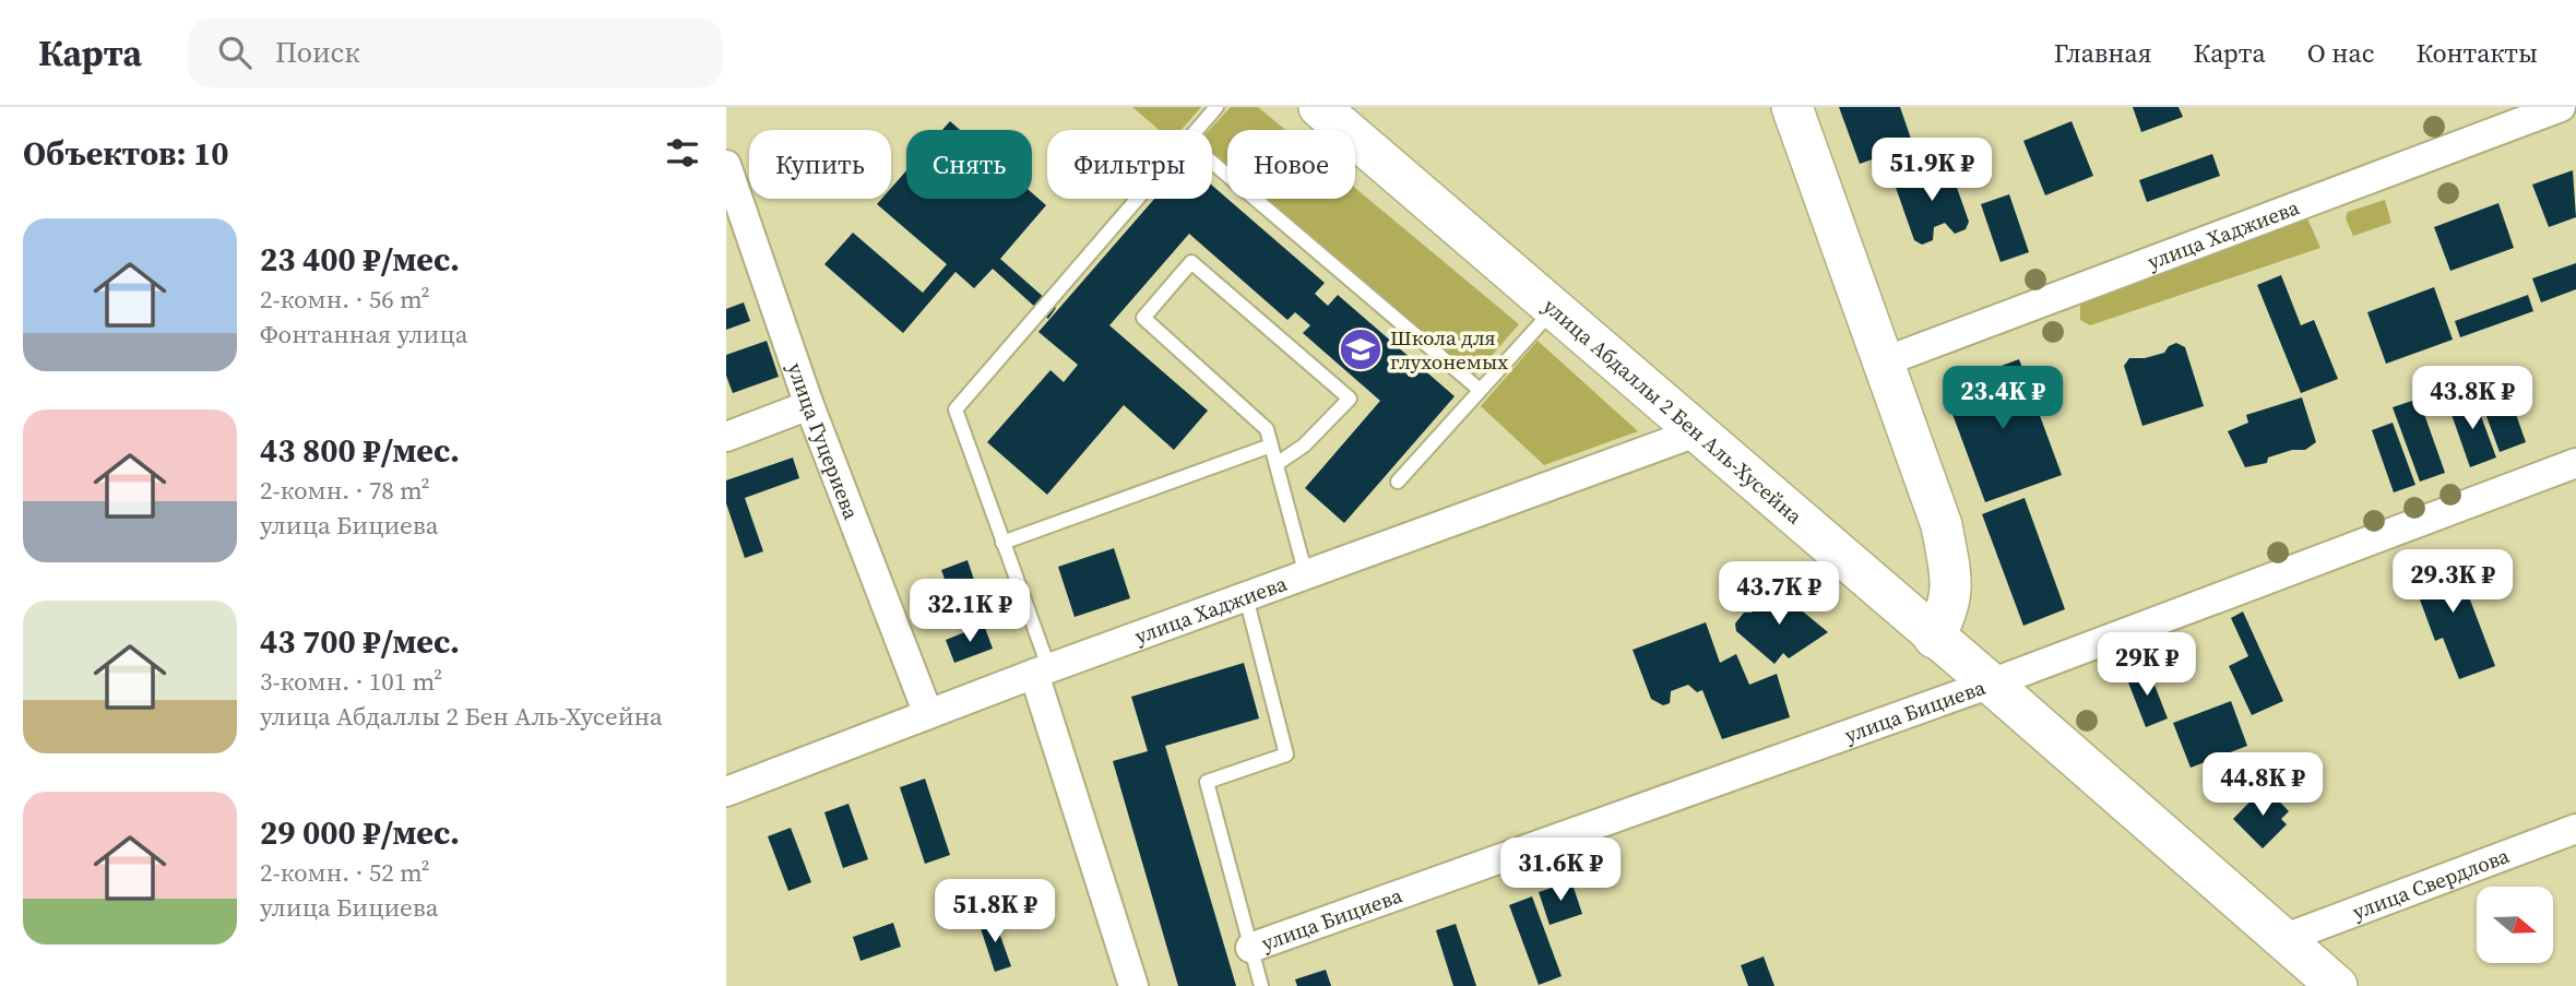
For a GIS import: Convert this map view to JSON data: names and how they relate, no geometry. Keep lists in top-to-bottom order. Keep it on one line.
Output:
{"streets":{"main road":["улица Абдаллы 2 Бен Аль-Хусейна"],"street":["улица Хаджиева","улица Гуцериева","улица Бициева","улица Свердлова"]},"crossings":[["улица Хаджиева","улица Абдаллы 2 Бен Аль-Хусейна"],["улица Хаджиева","улица Гуцериева"],["улица Абдаллы 2 Бен Аль-Хусейна","улица Бициева"],["улица Абдаллы 2 Бен Аль-Хусейна","улица Свердлова"]],"places":{"school or university":["Школа для глухонемых"]},"north":"right","page":{"header":"Карта","search":"Поиск","nav":["Главная","Карта","О нас","Контакты"],"heading":"Объектов: 10","chip":["Купить","Снять","Фильтры","Новое"],"price":["51.9K ₽","23.4K ₽","43.8K ₽","29.3K ₽","43.7K ₽","32.1K ₽","29K ₽","44.8K ₽","31.6K ₽","51.8K ₽"],"list":[{"name":"23 400 ₽/мес.","note":"2-комн. · 56 m² · Фонтанная улица"},{"name":"43 800 ₽/мес.","note":"2-комн. · 78 m² · улица Бициева"},{"name":"43 700 ₽/мес.","note":"3-комн. · 101 m² · улица Абдаллы 2 Бен Аль-Хусейна"},{"name":"29 000 ₽/мес.","note":"2-комн. · 52 m² · улица Бициева"}]}}
